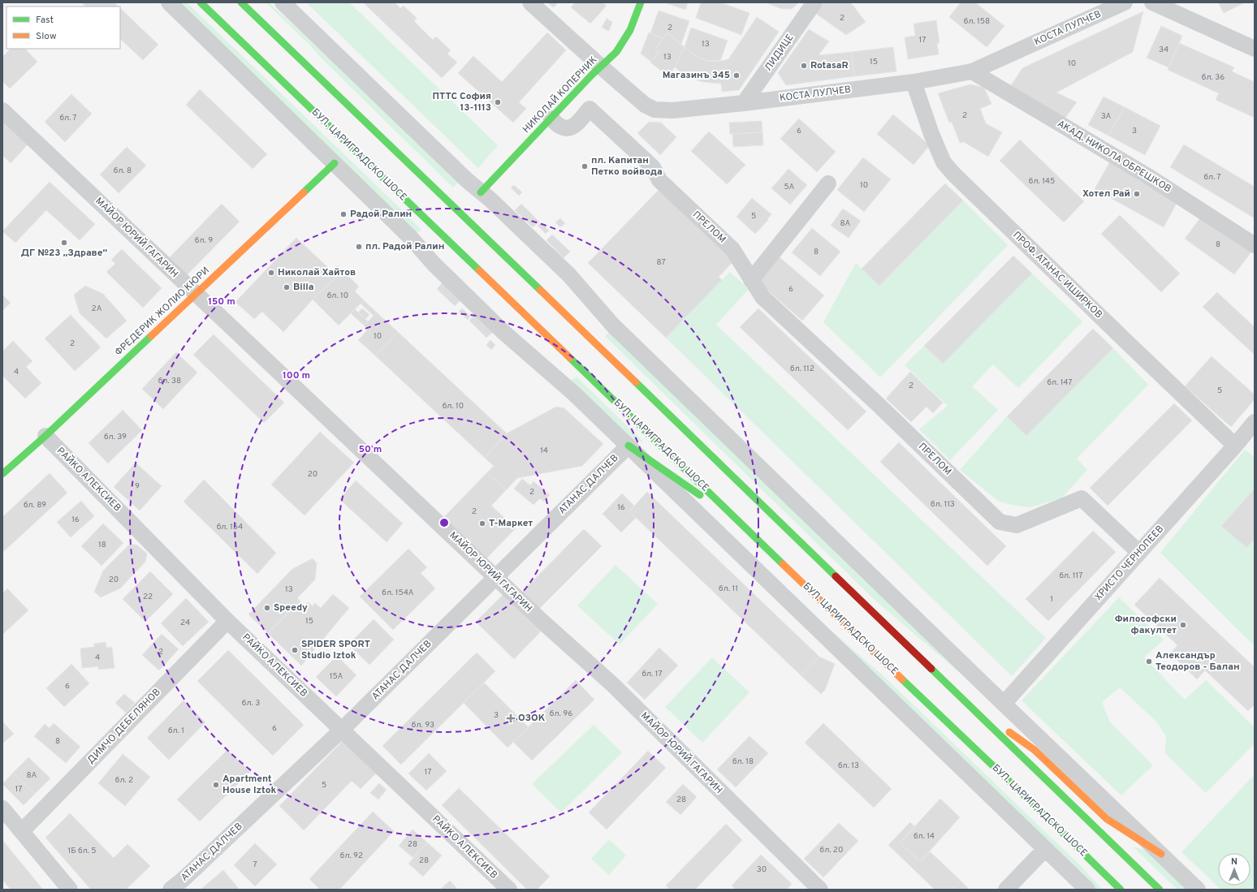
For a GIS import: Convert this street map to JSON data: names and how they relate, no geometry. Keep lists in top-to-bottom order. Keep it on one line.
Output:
{"streets":{"main road":["НИКОЛАЙ КОПЕРНИК","БУЛ. ЦАРИГРАДСКО ШОСЕ","ФРЕДЕРИК ЖОЛИО КЮРИ"],"street":["КОСТА ЛУЛЧЕВ","ЛИДИЦЕ","АКАД. НИКОЛА ОБРЕШКОВ","ПРЕЛОМ","МАЙОР ЮРИЙ ГАГАРИН","ПРОФ. АТАНАС ИШИРКОВ","РАЙКО АЛЕКСИЕВ","АТАНАС ДАЛЧЕВ","ХРИСТО ЧЕРНОПЕЕВ","ДИМЧО ДЕБЕЛЯНОВ"]},"crossings":[["КОСТА ЛУЛЧЕВ","ЛИДИЦЕ"],["КОСТА ЛУЛЧЕВ","НИКОЛАЙ КОПЕРНИК"],["КОСТА ЛУЛЧЕВ","АКАД. НИКОЛА ОБРЕШКОВ"],["КОСТА ЛУЛЧЕВ","ПРОФ. АТАНАС ИШИРКОВ"],["НИКОЛАЙ КОПЕРНИК","ПРЕЛОМ"],["ПРЕЛОМ","ХРИСТО ЧЕРНОПЕЕВ"],["МАЙОР ЮРИЙ ГАГАРИН","ФРЕДЕРИК ЖОЛИО КЮРИ"],["МАЙОР ЮРИЙ ГАГАРИН","АТАНАС ДАЛЧЕВ"],["ПРОФ. АТАНАС ИШИРКОВ","ХРИСТО ЧЕРНОПЕЕВ"],["ФРЕДЕРИК ЖОЛИО КЮРИ","РАЙКО АЛЕКСИЕВ"],["РАЙКО АЛЕКСИЕВ","АТАНАС ДАЛЧЕВ"],["РАЙКО АЛЕКСИЕВ","ДИМЧО ДЕБЕЛЯНОВ"]],"places":{"other":["RotasaR","Магазинъ 345","ПТТС София 13-1113","пл. Капитан Петко войвода","Хотел Рай","Радой Ралин","ДГ №23 „Здраве“","пл. Радой Ралин","Николай Хайтов","Billa","Т-Маркет","Speedy","Философски факултет","SPIDER SPORT Studio Iztok","Александър Теодоров - Балан","Apartment House Iztok"],"health":["ОЗОК"]},"house_numbers":["2","бл. 158","2","17","13","34","13","15","10","бл. 36","2","3А","бл. 7","6","3","бл. 8","бл. 7","бл. 145","10","5А","5","8А","бл. 9","8","8","87","6","бл. 10","2А","10","2","бл. 112","4","бл. 38","бл. 147","2","5","бл. 10","бл. 39","14","20","9","2","бл. 113","бл. 89","16","2","16","бл. 154","18","бл. 117","20","бл. 11","13","бл. 154А","22","1","15","24","2","4","бл. 17","15A","6","бл. 3","бл. 96","3","бл. 93","6","бл. 1","8","бл. 18","бл. 13","17","8A","бл. 2","5","17","28","бл. 14","28","бл. 20","1Б бл. 5","бл. 92","28","7","30"],"legend":["Fast","Slow"],"north":"top","rings":["150 m","100 m","50 m"]}
